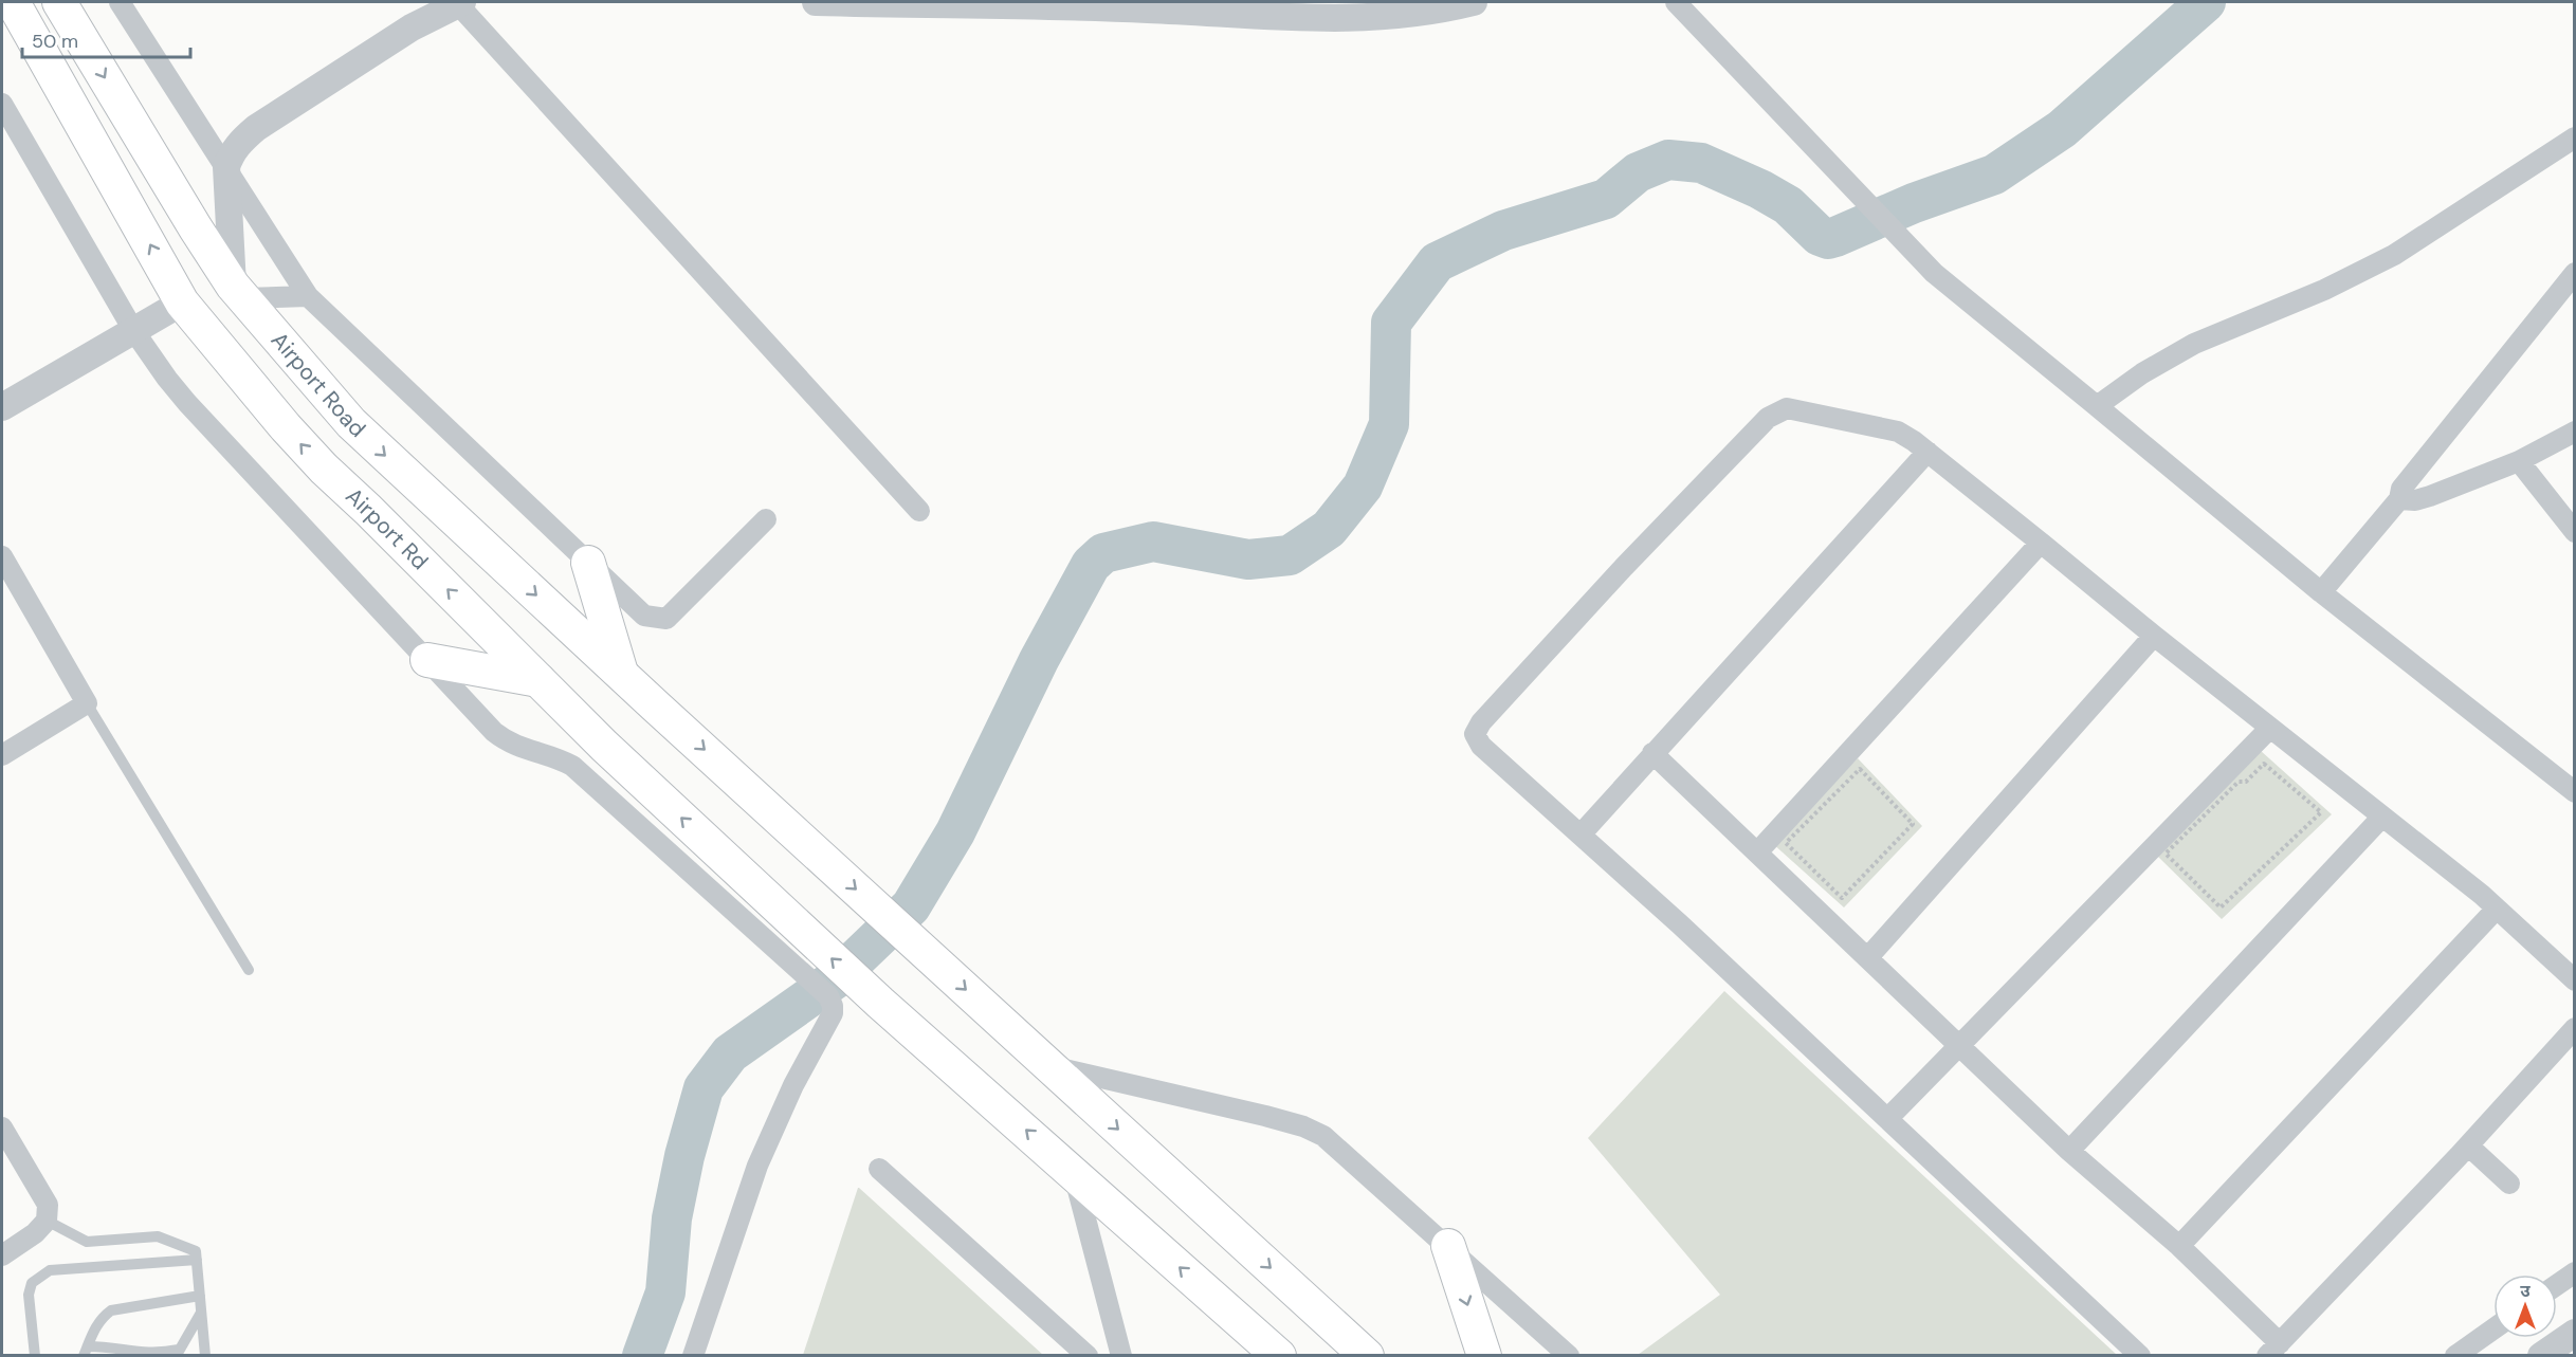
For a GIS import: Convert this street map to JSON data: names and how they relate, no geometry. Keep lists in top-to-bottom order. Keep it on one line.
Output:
{"streets":{"main road":["Airport Road","Airport Rd"]},"one_way":["Airport Road","Airport Rd"],"scale_bar":"50 m","north":"top"}
